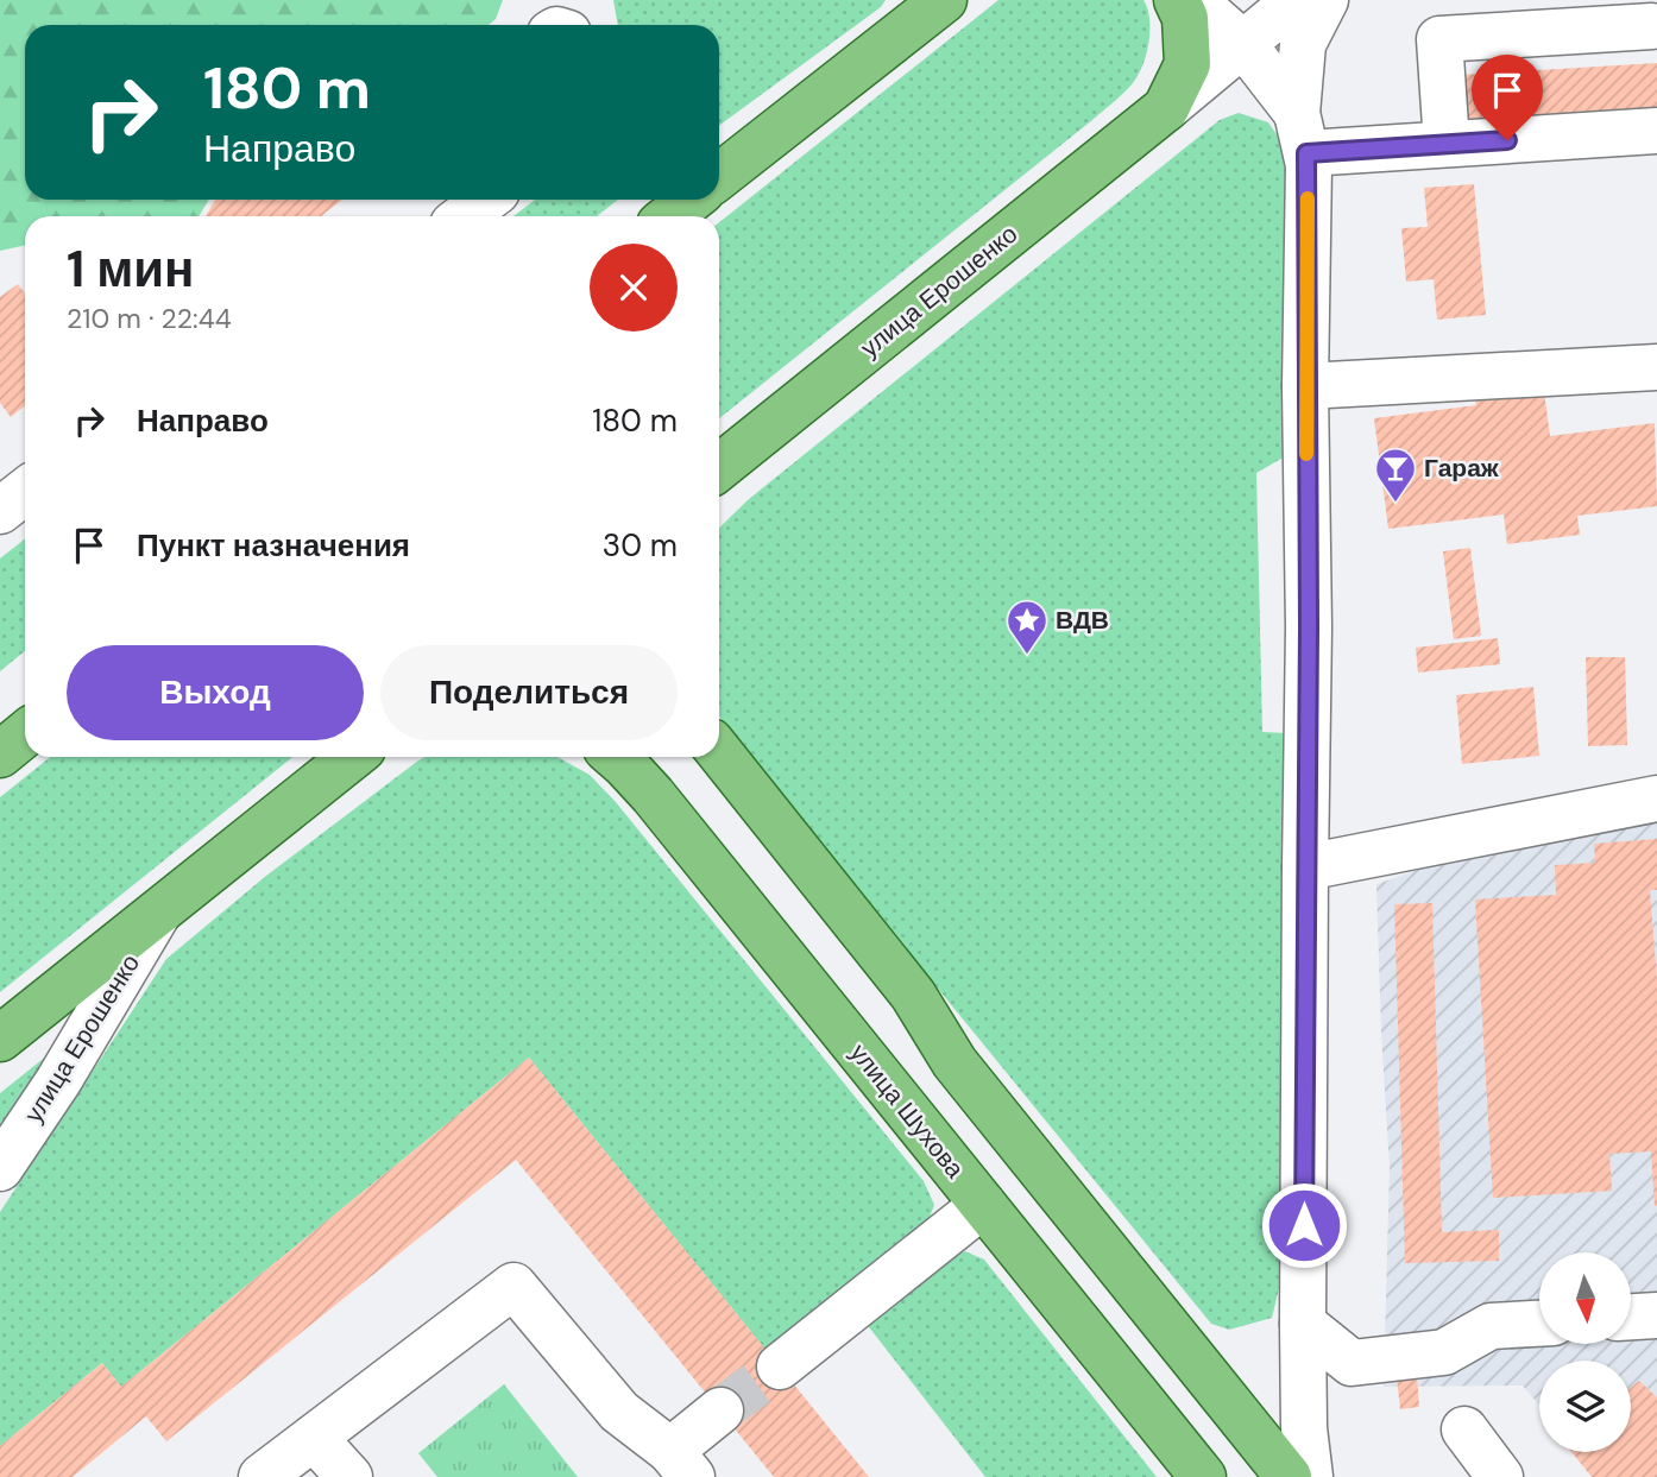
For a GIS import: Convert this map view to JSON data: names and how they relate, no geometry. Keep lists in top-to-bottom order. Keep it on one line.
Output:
{"streets":{"main road":["улица Ерошенко","улица Шухова"]},"places":{"bar":["Гараж"],"place":["ВДВ"]},"north":"bottom","page":{"turn":["180 m","Направо"],"heading":["1 мин","210 m · 22:44"],"list":[{"name":"Направо","value":"180 m"},{"name":"Пункт назначения","value":"30 m"}],"buttons":["Выход","Поделиться"]}}
